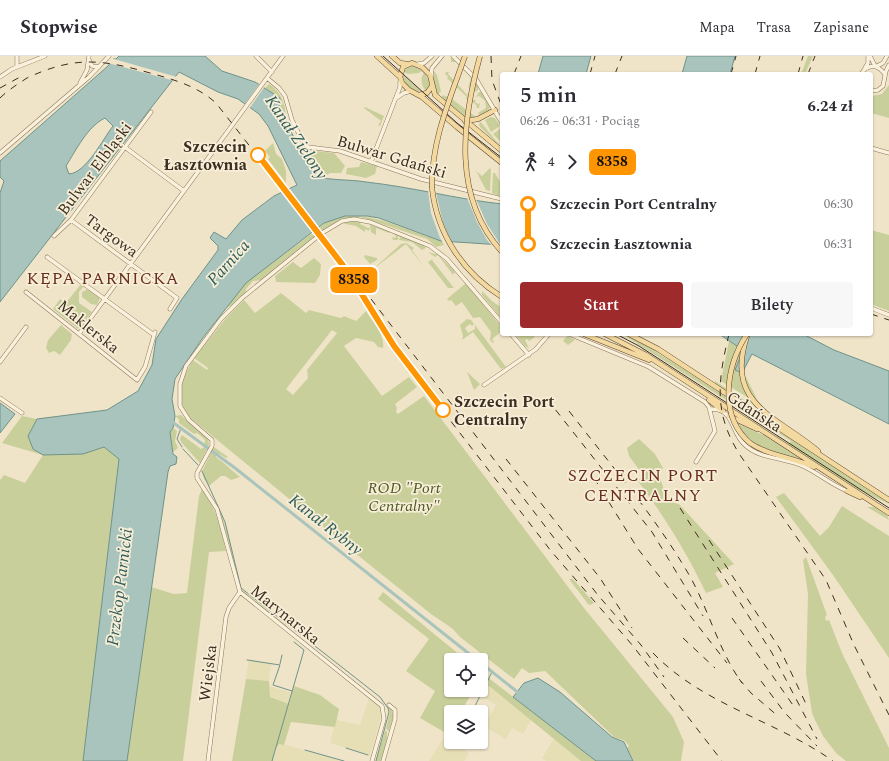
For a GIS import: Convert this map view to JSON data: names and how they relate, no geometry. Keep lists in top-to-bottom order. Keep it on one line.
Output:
{"streets":{"main road":["Gdańska"],"street":["Bulwar Gdański","Bulwar Elbląski","Targowa","Maklerska","Marynarska","Wiejska"]},"crossings":[["Bulwar Elbląski","Targowa"],["Marynarska","Wiejska"]],"districts":["KĘPA PARNICKA","SZCZECIN PORT CENTRALNY"],"water":["Kanał Zielony","Parnica","Kanał Rybny","Przekop Parnicki"],"parks":["ROD \"Port Centralny\""],"places":["Szczecin Łasztownia","Szczecin Port Centralny"],"page":{"header":"Stopwise","nav":["Mapa","Trasa","Zapisane"],"on_map":"8358","heading":["5 min","06:26 – 06:31 · Pociąg","6.24 zł"],"legs":["4","8358"],"list":[{"name":"Szczecin Port Centralny","value":"06:30"},{"name":"Szczecin Łasztownia","value":"06:31"}],"buttons":["Start","Bilety"]}}
